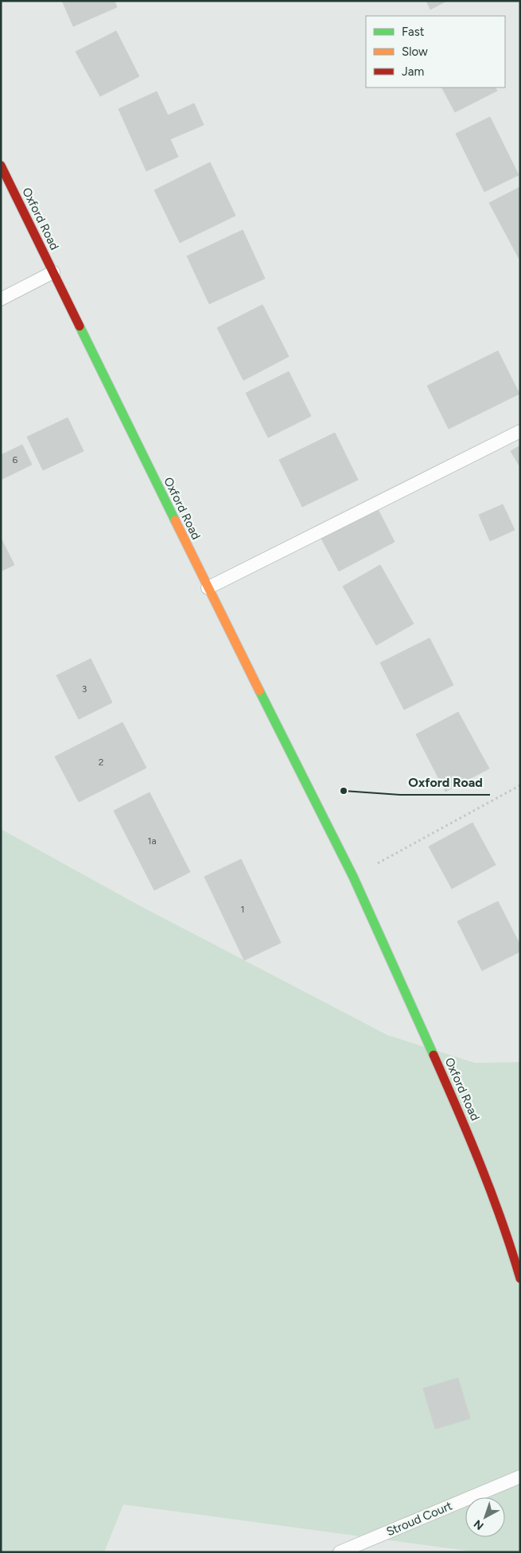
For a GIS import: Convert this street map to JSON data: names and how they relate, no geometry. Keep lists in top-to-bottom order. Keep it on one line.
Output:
{"streets":{"main road":["Oxford Road"],"lane":["Stroud Court"]},"places":["Oxford Road"],"house_numbers":["6","3","2","1a","1"],"legend":["Fast","Slow","Jam"],"north":"bottom left"}
